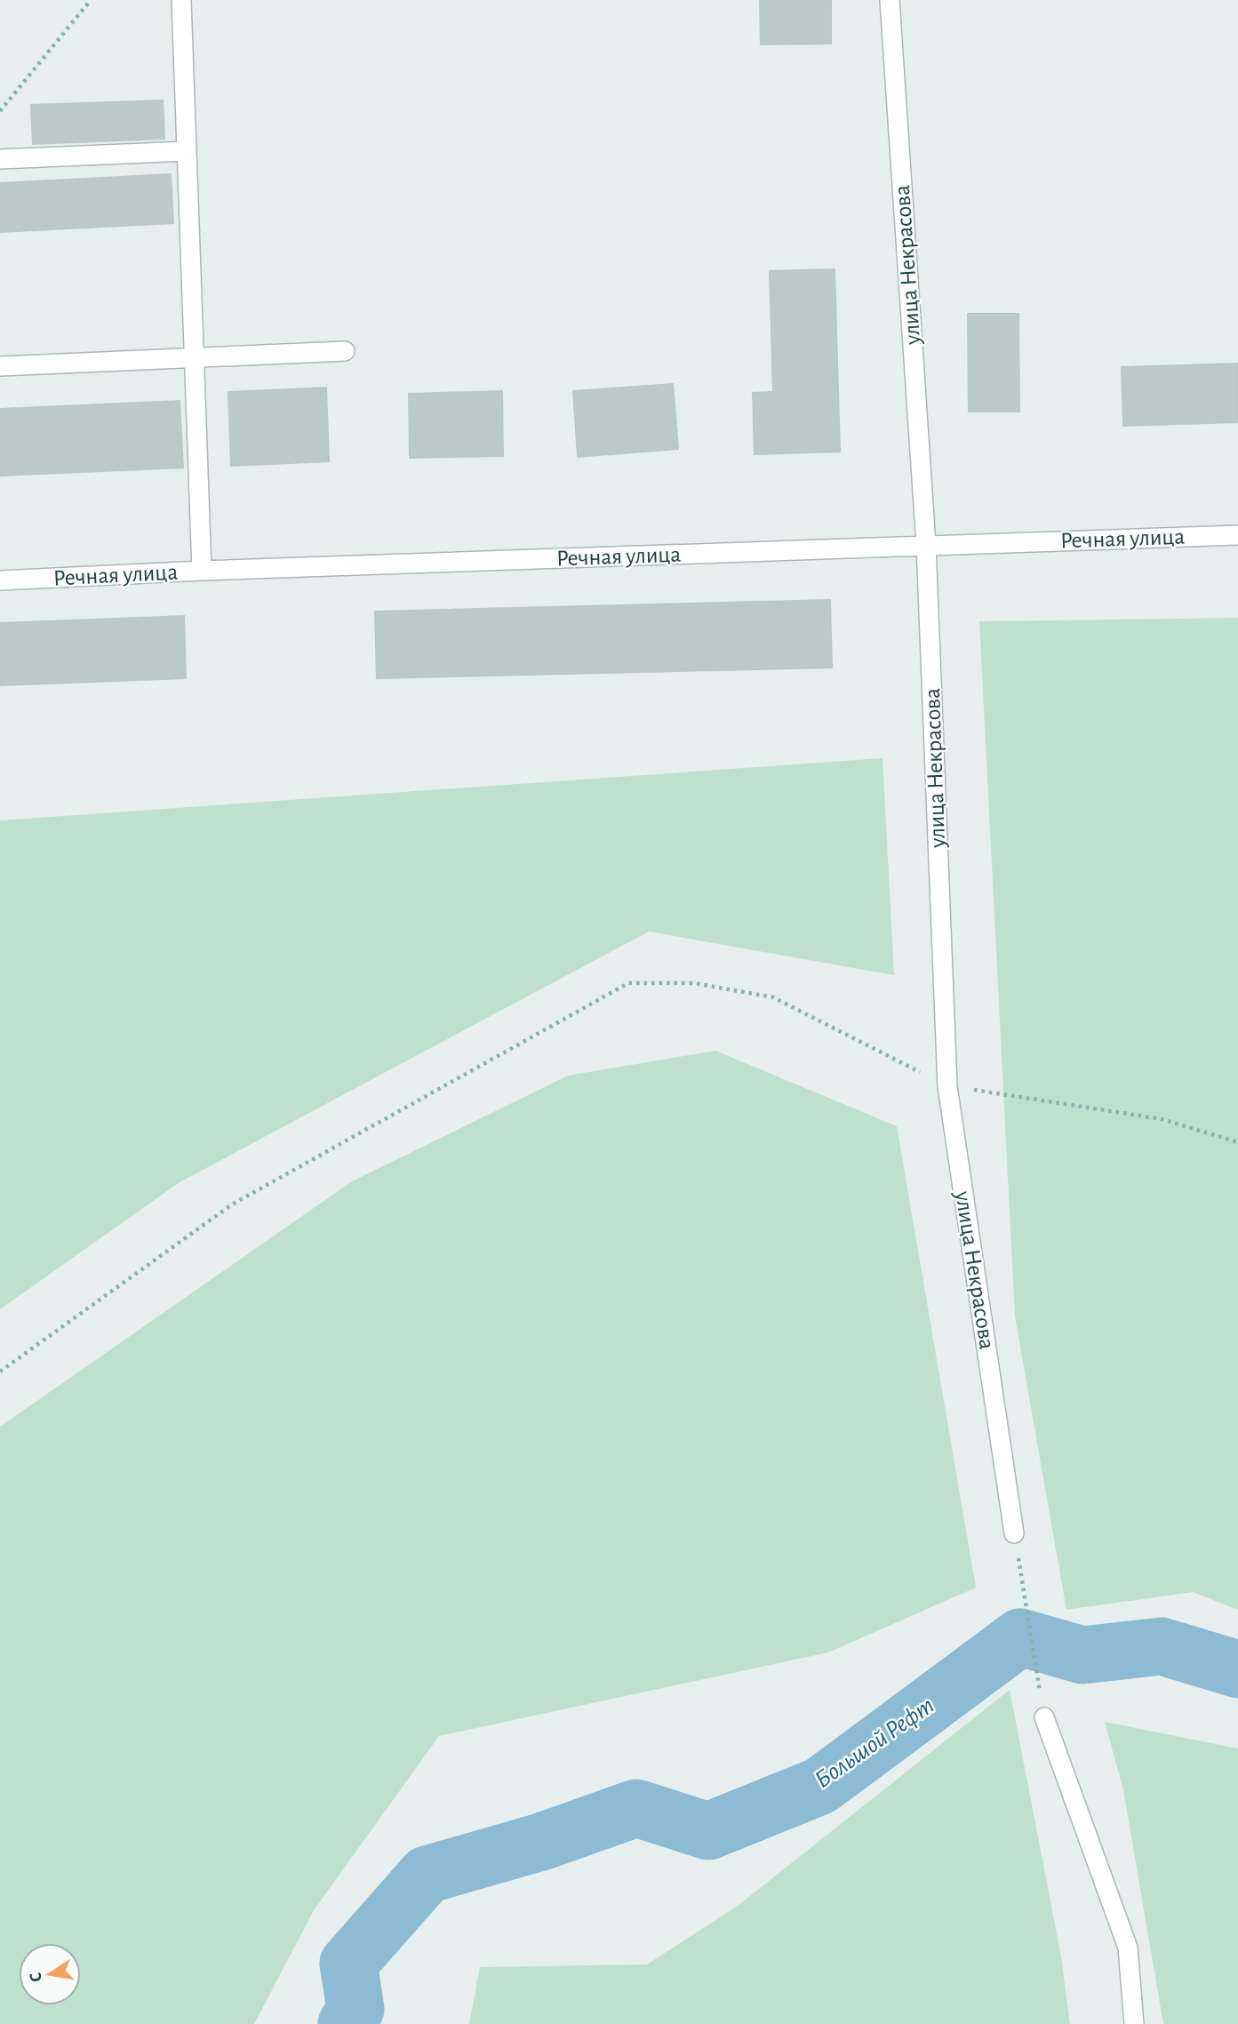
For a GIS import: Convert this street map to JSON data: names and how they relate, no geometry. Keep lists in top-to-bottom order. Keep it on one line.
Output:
{"streets":{"street":["улица Некрасова","Речная улица"]},"crossings":[["улица Некрасова","Речная улица"]],"water":["Большой Рефт"],"north":"left"}
